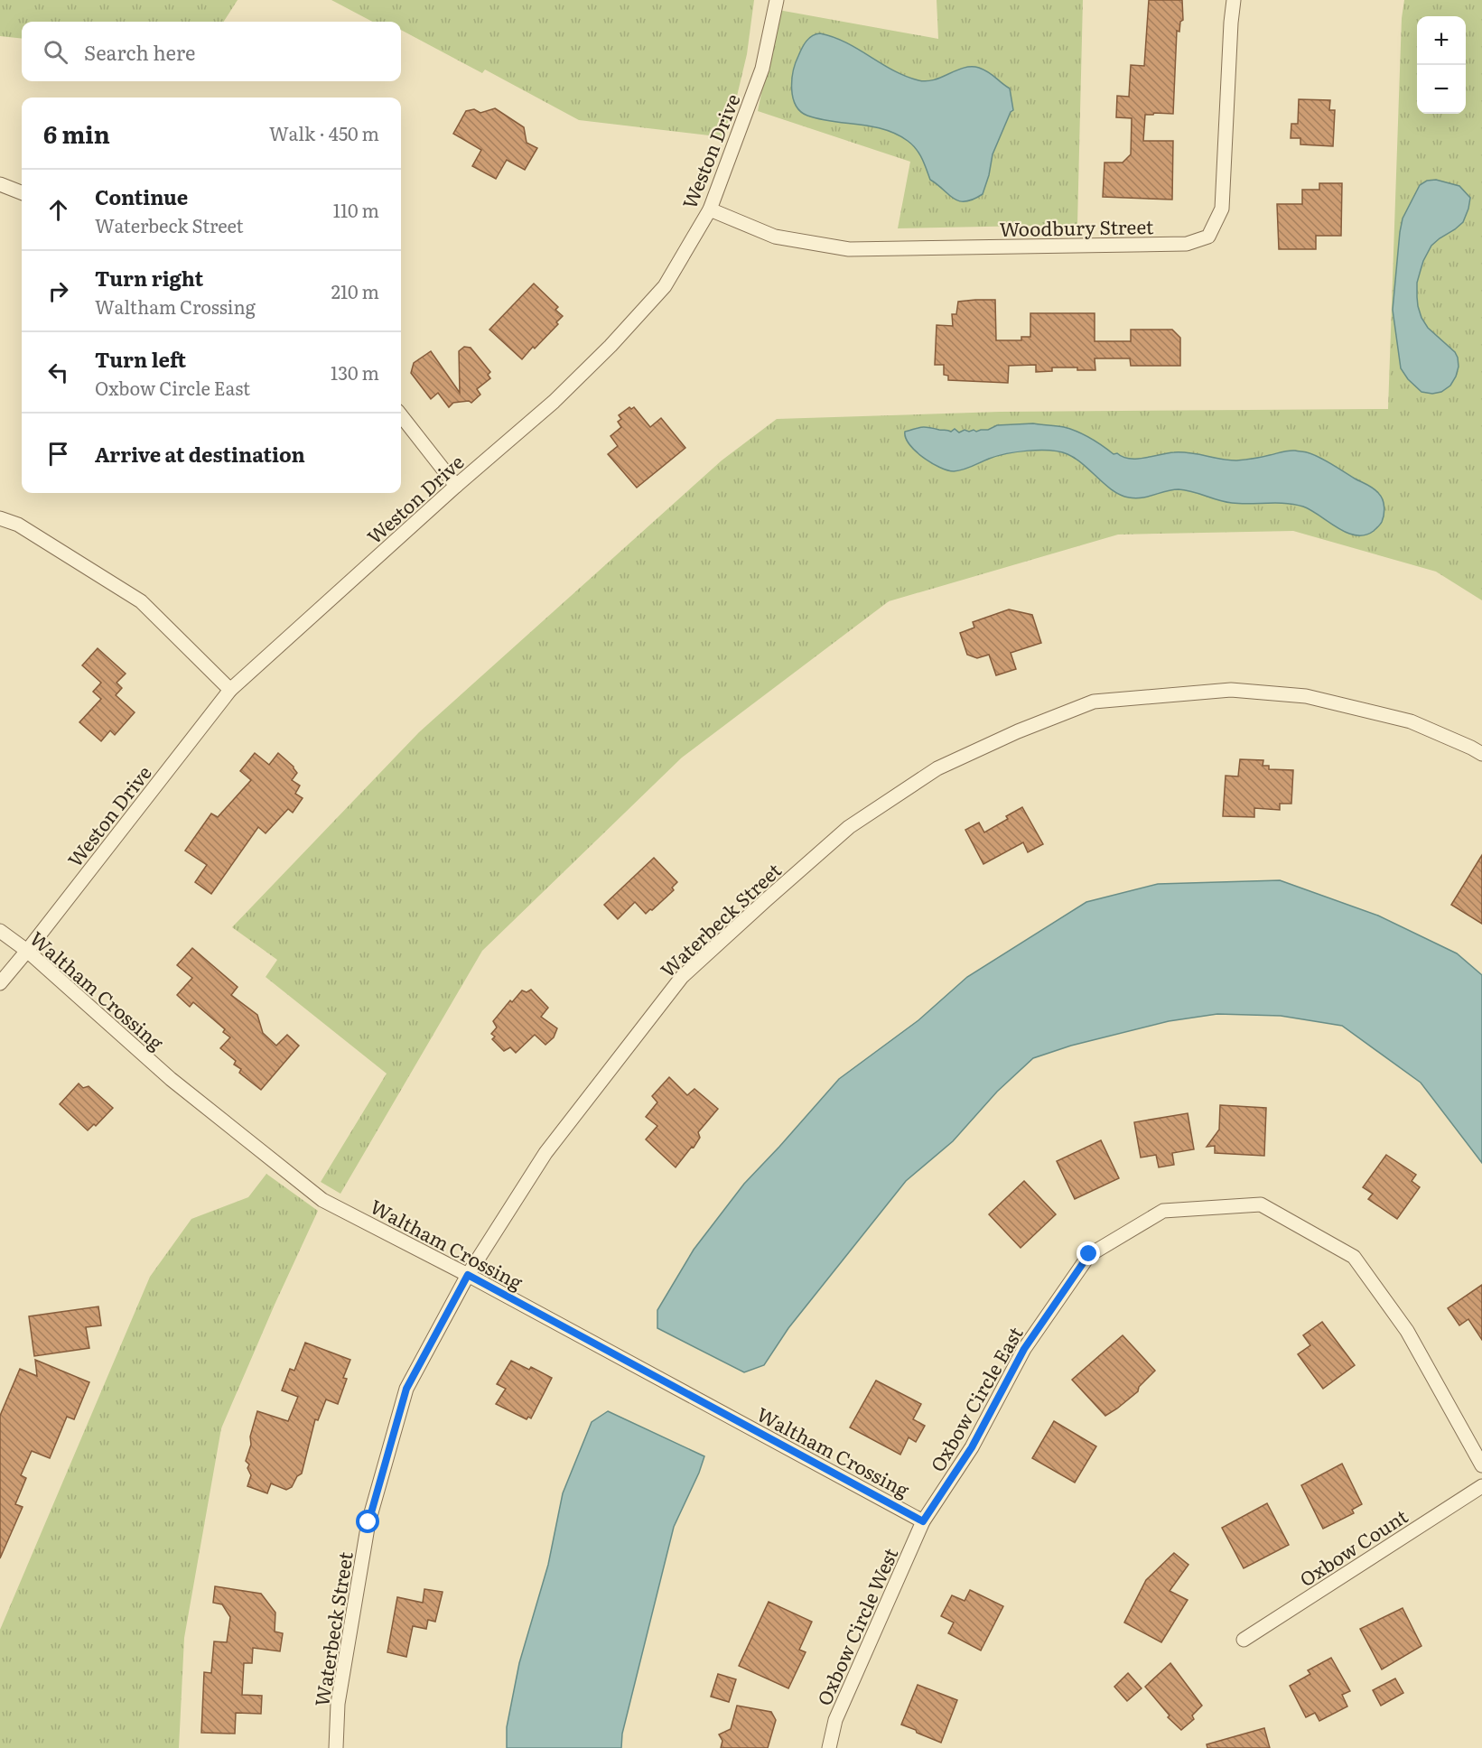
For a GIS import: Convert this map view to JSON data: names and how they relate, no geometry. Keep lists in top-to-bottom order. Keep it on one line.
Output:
{"streets":{"street":["Weston Drive","Woodbury Street","Waterbeck Street","Waltham Crossing","Oxbow Circle East","Oxbow Count","Oxbow Circle West"]},"crossings":[["Weston Drive","Woodbury Street"],["Weston Drive","Waltham Crossing"],["Waterbeck Street","Waltham Crossing"],["Waltham Crossing","Oxbow Circle East"],["Waltham Crossing","Oxbow Circle West"],["Oxbow Circle East","Oxbow Circle West"]],"page":{"map_buttons":["+","−"],"search":"Search here","heading":["6 min","Walk · 450 m"],"list":[["Continue","Waterbeck Street","110 m"],["Turn right","Waltham Crossing","210 m"],["Turn left","Oxbow Circle East","130 m"],"Arrive at destination"]}}
